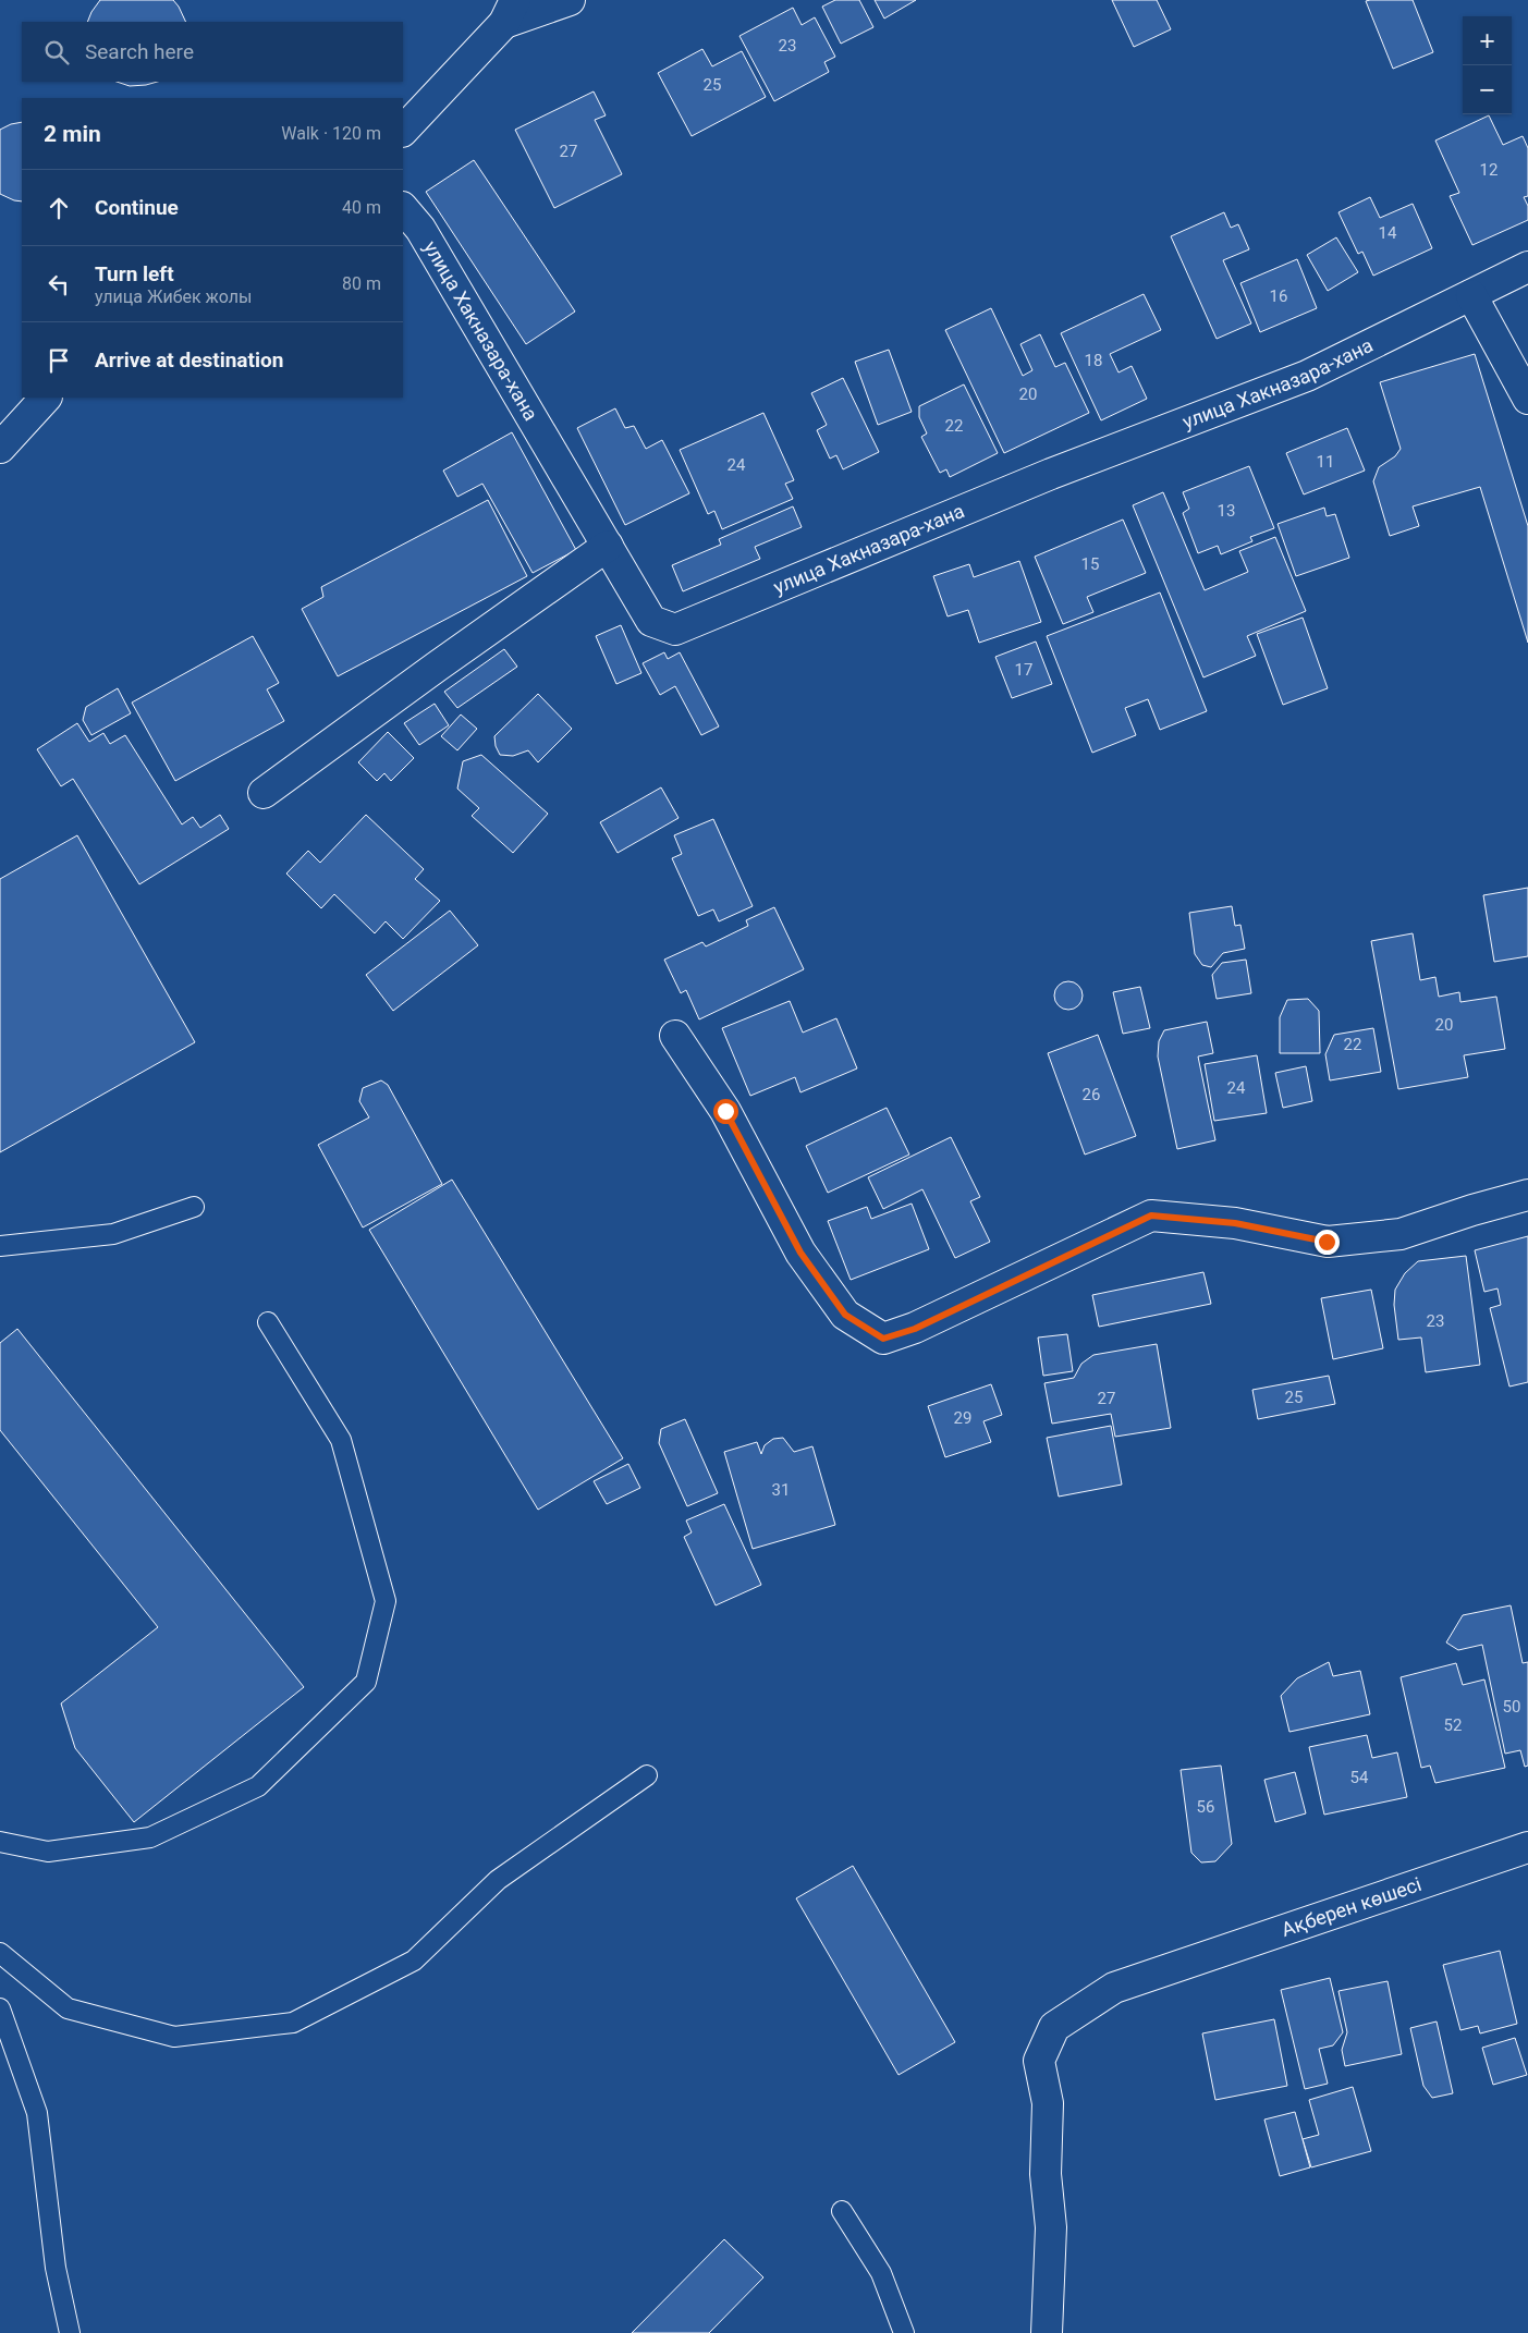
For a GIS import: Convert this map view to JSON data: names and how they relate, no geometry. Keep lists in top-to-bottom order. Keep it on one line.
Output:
{"streets":{"street":["улица Хакназара-хана","Ақберен көшесі"]},"house_numbers":["23","25","27","12","14","16","18","20","22","11","24","13","15","17","20","22","24","26","23","25","27","29","31","50","52","54","56"],"page":{"map_buttons":["+","−"],"search":"Search here","heading":["2 min","Walk · 120 m"],"list":[["Continue","40 m"],["Turn left","улица Жибек жолы","80 m"],"Arrive at destination"]}}
